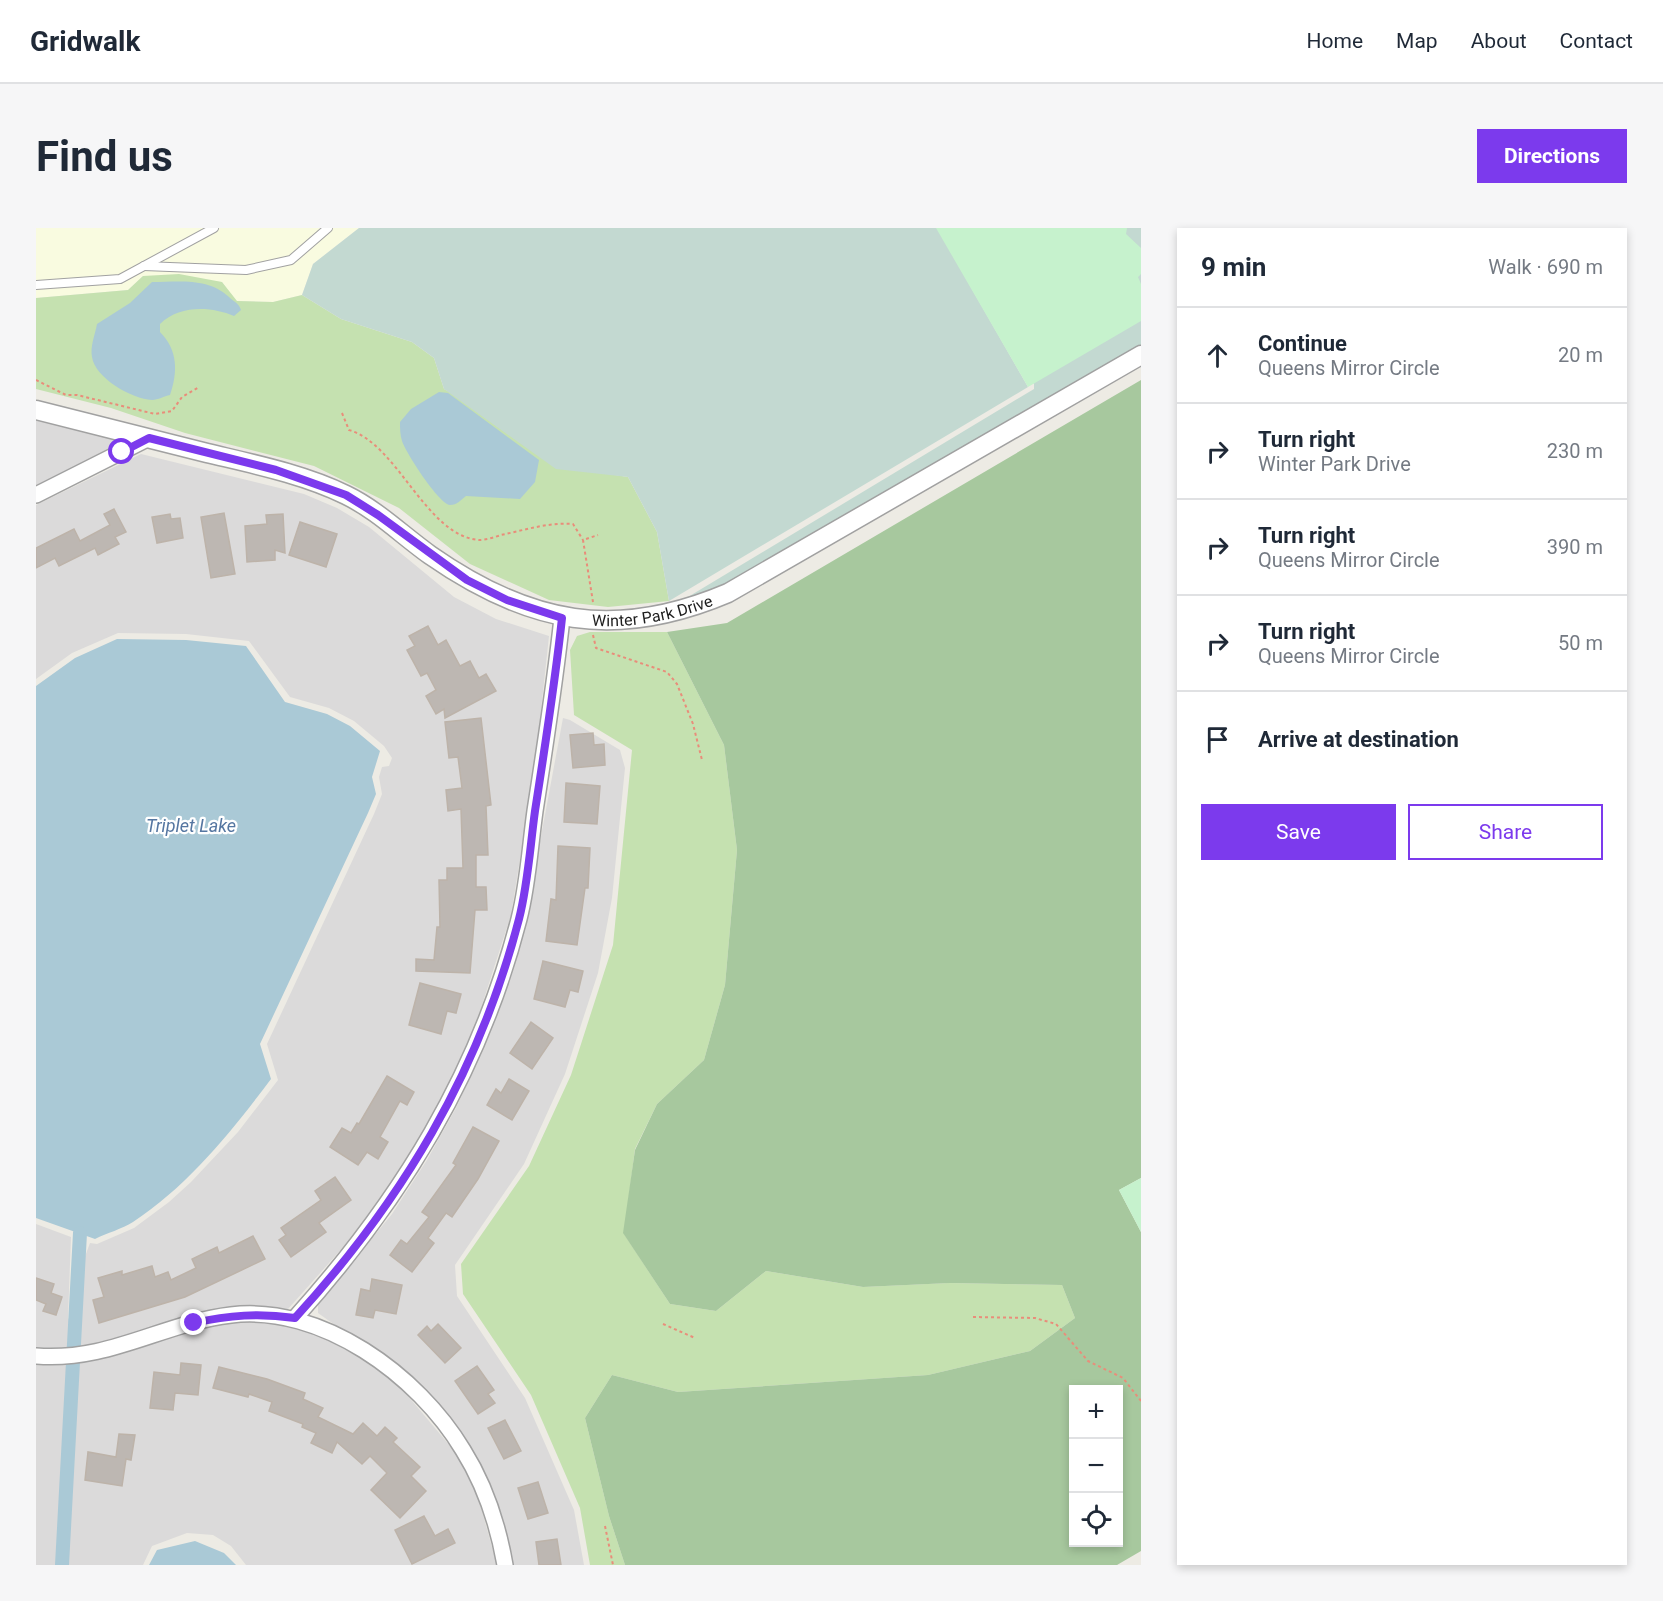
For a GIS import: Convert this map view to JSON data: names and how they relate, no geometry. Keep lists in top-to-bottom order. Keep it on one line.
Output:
{"streets":{"street":["Winter Park Drive"]},"water":["Triplet Lake"],"page":{"header":"Gridwalk","nav":["Home","Map","About","Contact"],"buttons":["Directions",["Save","Share"]],"title":"Find us","heading":["9 min","Walk · 690 m"],"list":[["Continue","Queens Mirror Circle","20 m"],["Turn right","Winter Park Drive","230 m"],["Turn right","Queens Mirror Circle","390 m"],["Turn right","Queens Mirror Circle","50 m"],"Arrive at destination"],"map_buttons":["+","−"]}}
